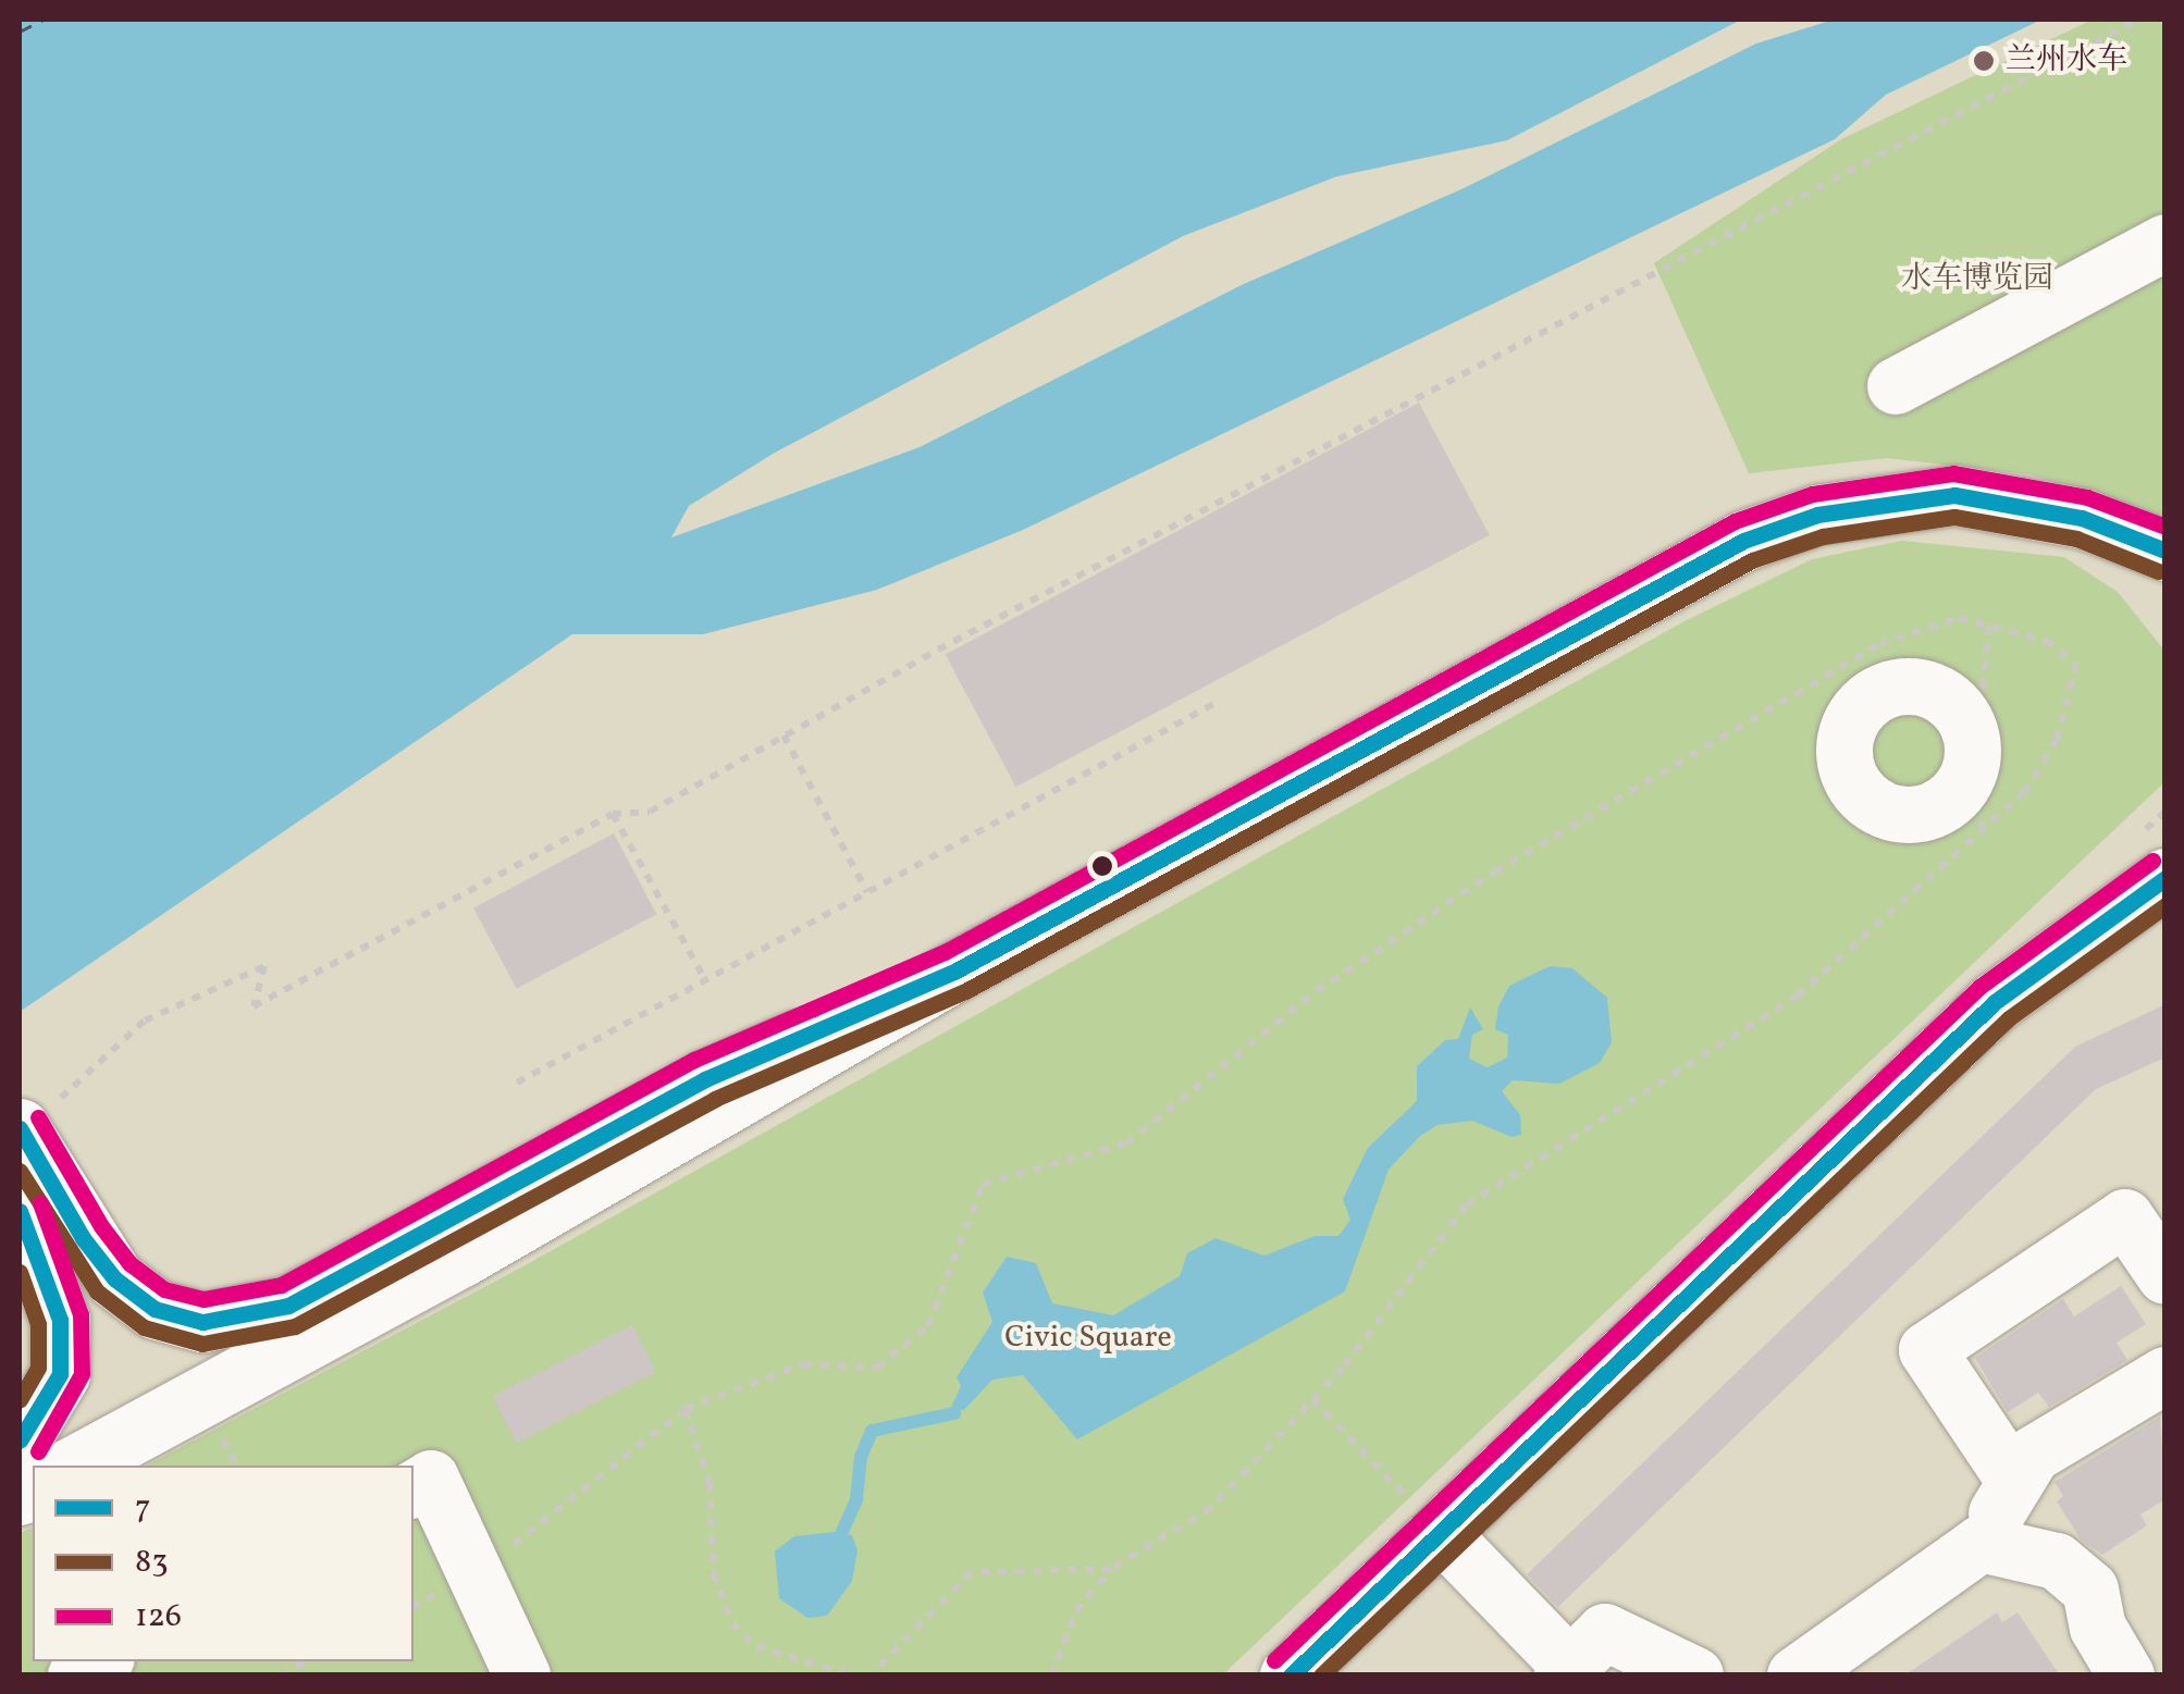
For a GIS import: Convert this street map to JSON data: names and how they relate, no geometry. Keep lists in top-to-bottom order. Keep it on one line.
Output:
{"parks":["水车博览园","Civic Square"],"places":["兰州水车"],"lines":["transit line 126","transit line 7","transit line 83"],"legend":["7","83","126"]}
